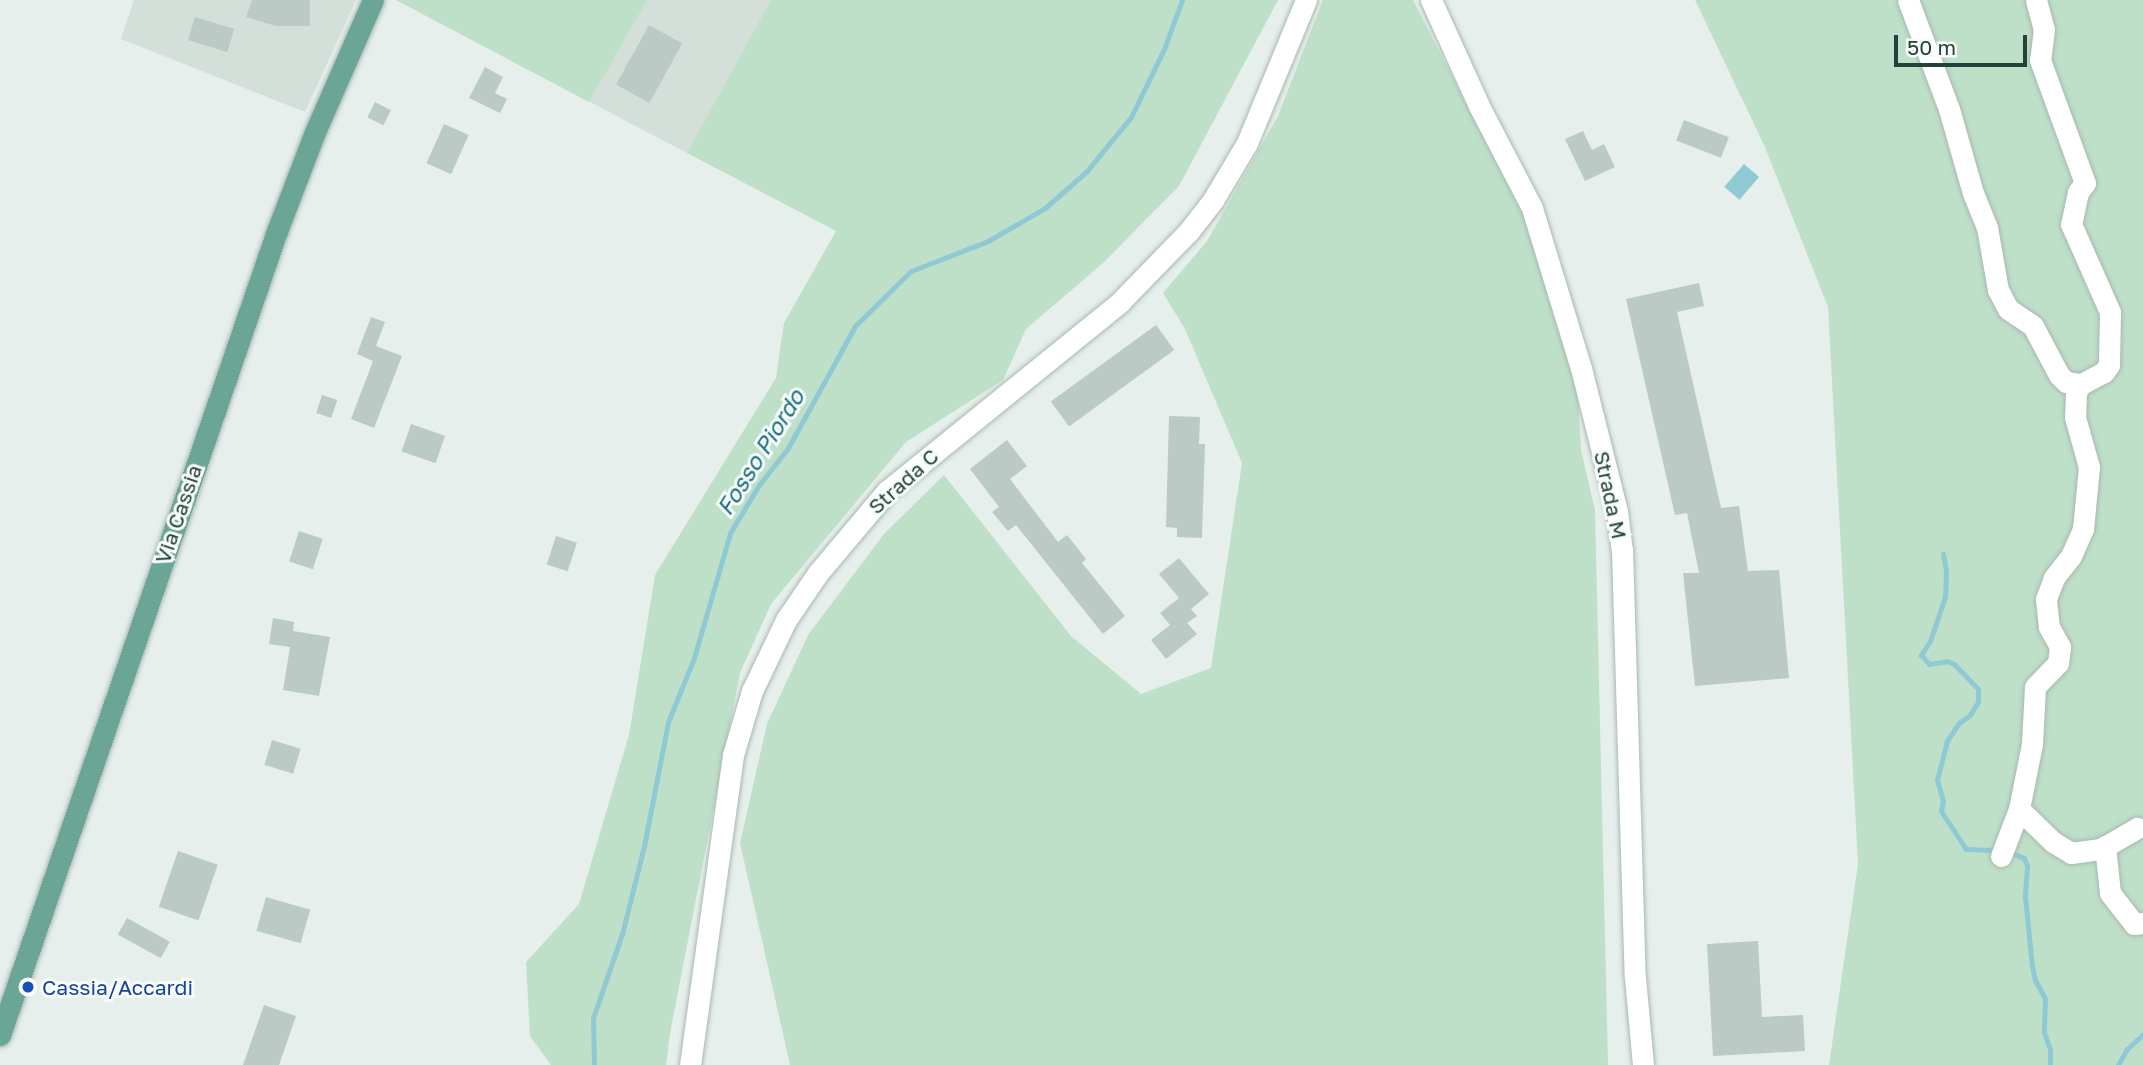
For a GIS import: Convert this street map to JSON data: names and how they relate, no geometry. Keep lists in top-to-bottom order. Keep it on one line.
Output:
{"streets":{"main road":["Via Cassia"],"street":["Strada C","Strada M"]},"water":["Fosso Piordo"],"places":["Cassia/Accardi"],"scale_bar":"50 m"}
